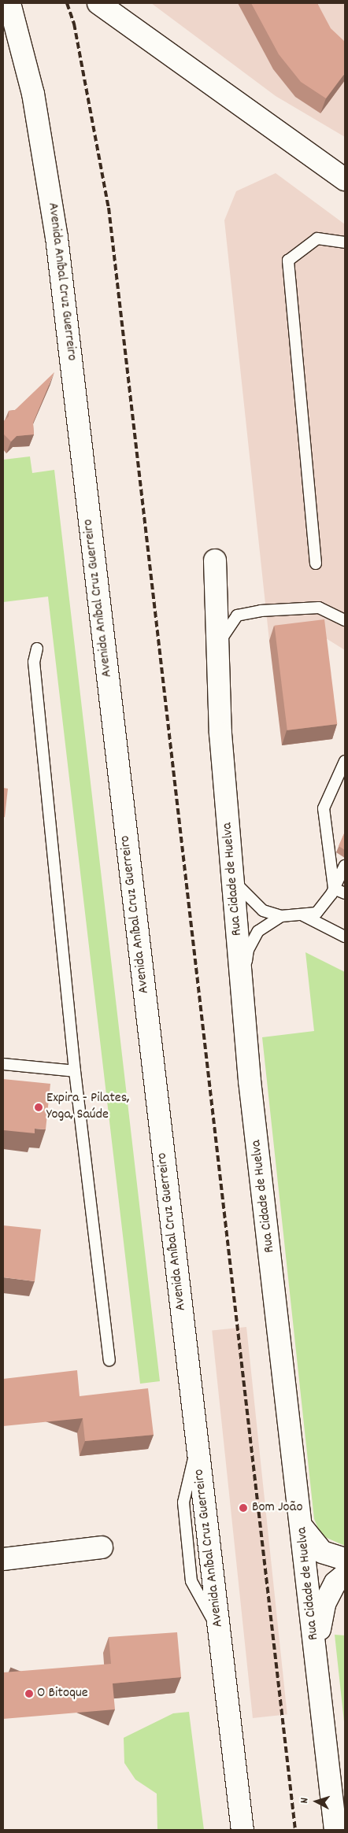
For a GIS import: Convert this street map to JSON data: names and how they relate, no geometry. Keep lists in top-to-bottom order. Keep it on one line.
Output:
{"streets":{"street":["Avenida Aníbal Cruz Guerreiro","Rua Cidade de Huelva"]},"places":["Expira - Pilates, Yoga, Saúde","Bom João","O Bitoque"],"north":"left"}
